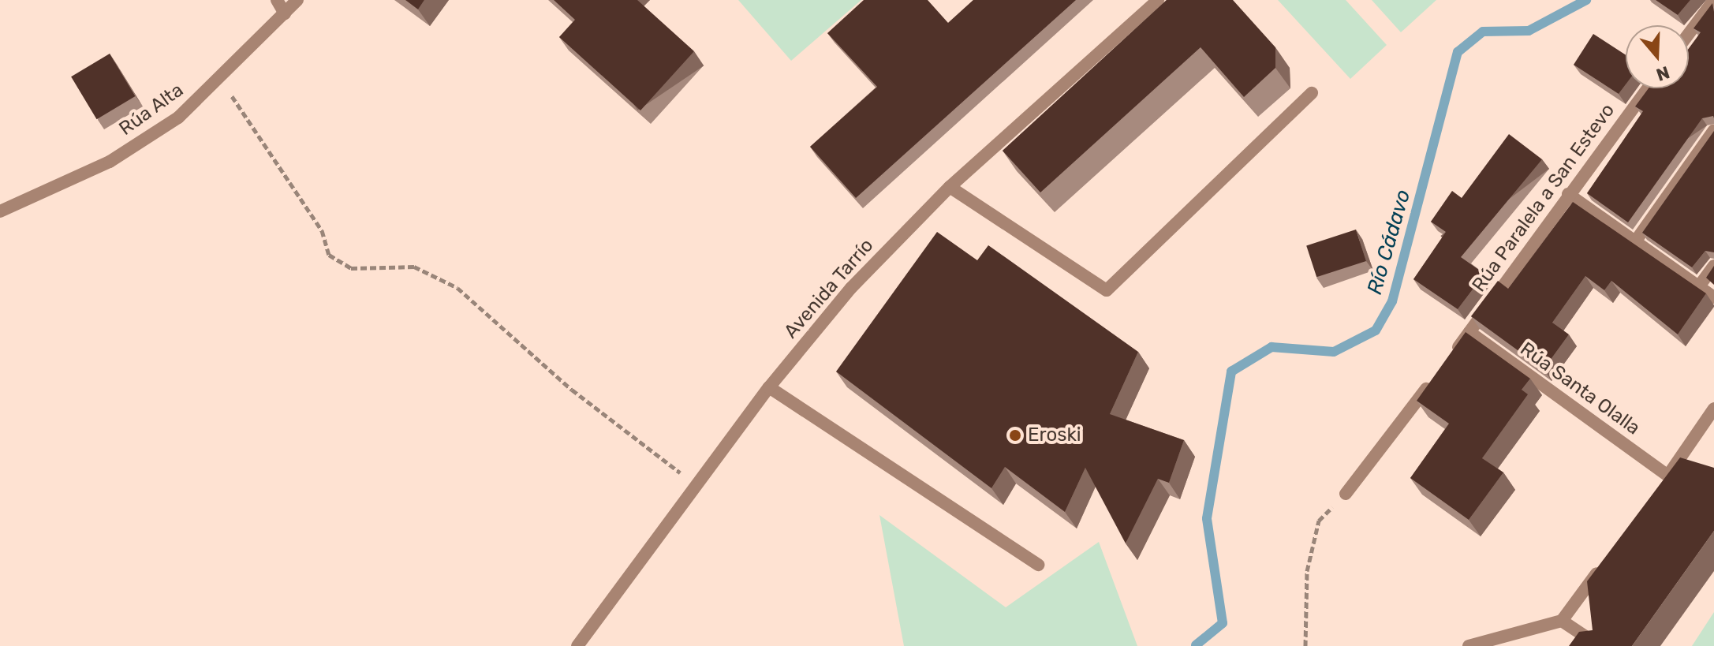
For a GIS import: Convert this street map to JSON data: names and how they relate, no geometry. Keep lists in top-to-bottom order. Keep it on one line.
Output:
{"streets":{"street":["Rúa Alta","Rúa Paralela a San Estevo","Avenida Tarrío","Rúa Santa Olalla"]},"crossings":[["Rúa Paralela a San Estevo","Rúa Santa Olalla"]],"water":["Río Cádavo"],"places":["Eroski"],"north":"bottom"}
